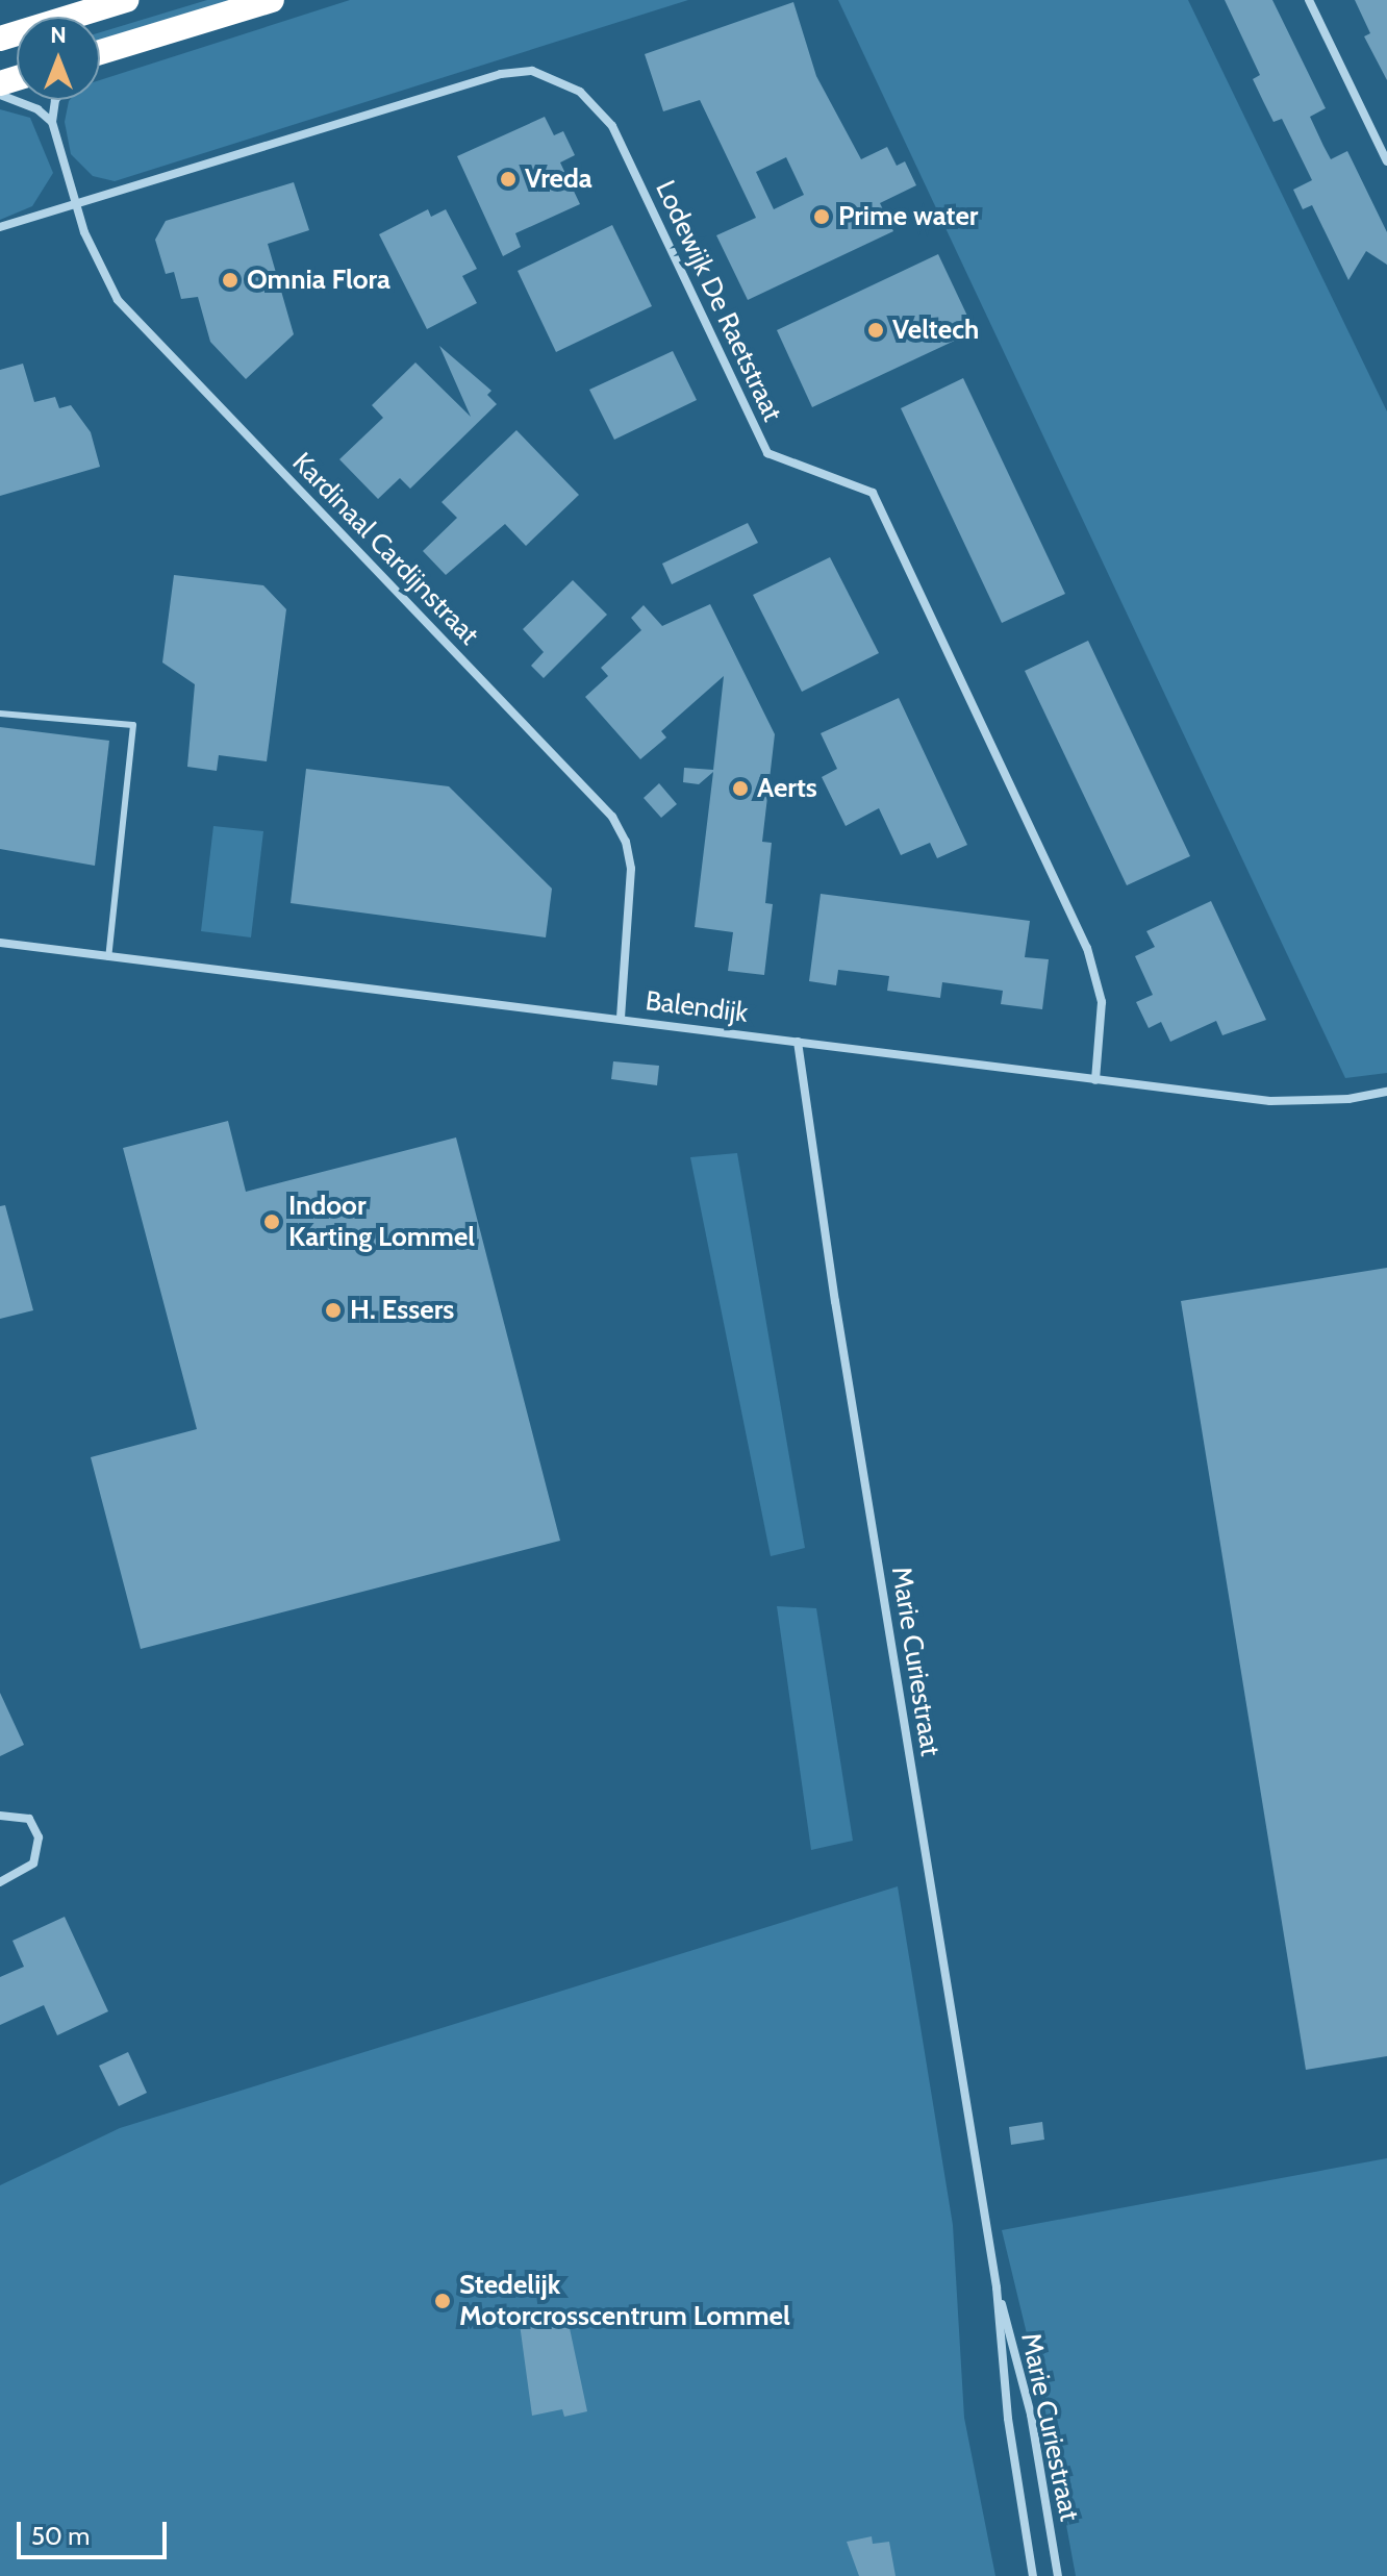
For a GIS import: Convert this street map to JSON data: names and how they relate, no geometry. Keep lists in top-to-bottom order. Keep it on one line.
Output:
{"streets":{"street":["Lodewijk De Raetstraat","Kardinaal Cardijnstraat","Balendijk","Marie Curiestraat"]},"crossings":[["Lodewijk De Raetstraat","Kardinaal Cardijnstraat"],["Lodewijk De Raetstraat","Balendijk"],["Kardinaal Cardijnstraat","Balendijk"],["Balendijk","Marie Curiestraat"]],"places":["Vreda","Prime water","Omnia Flora","Veltech","Aerts","Indoor Karting Lommel","H. Essers","Stedelijk Motorcrosscentrum Lommel"],"scale_bar":"50 m","north":"top"}
